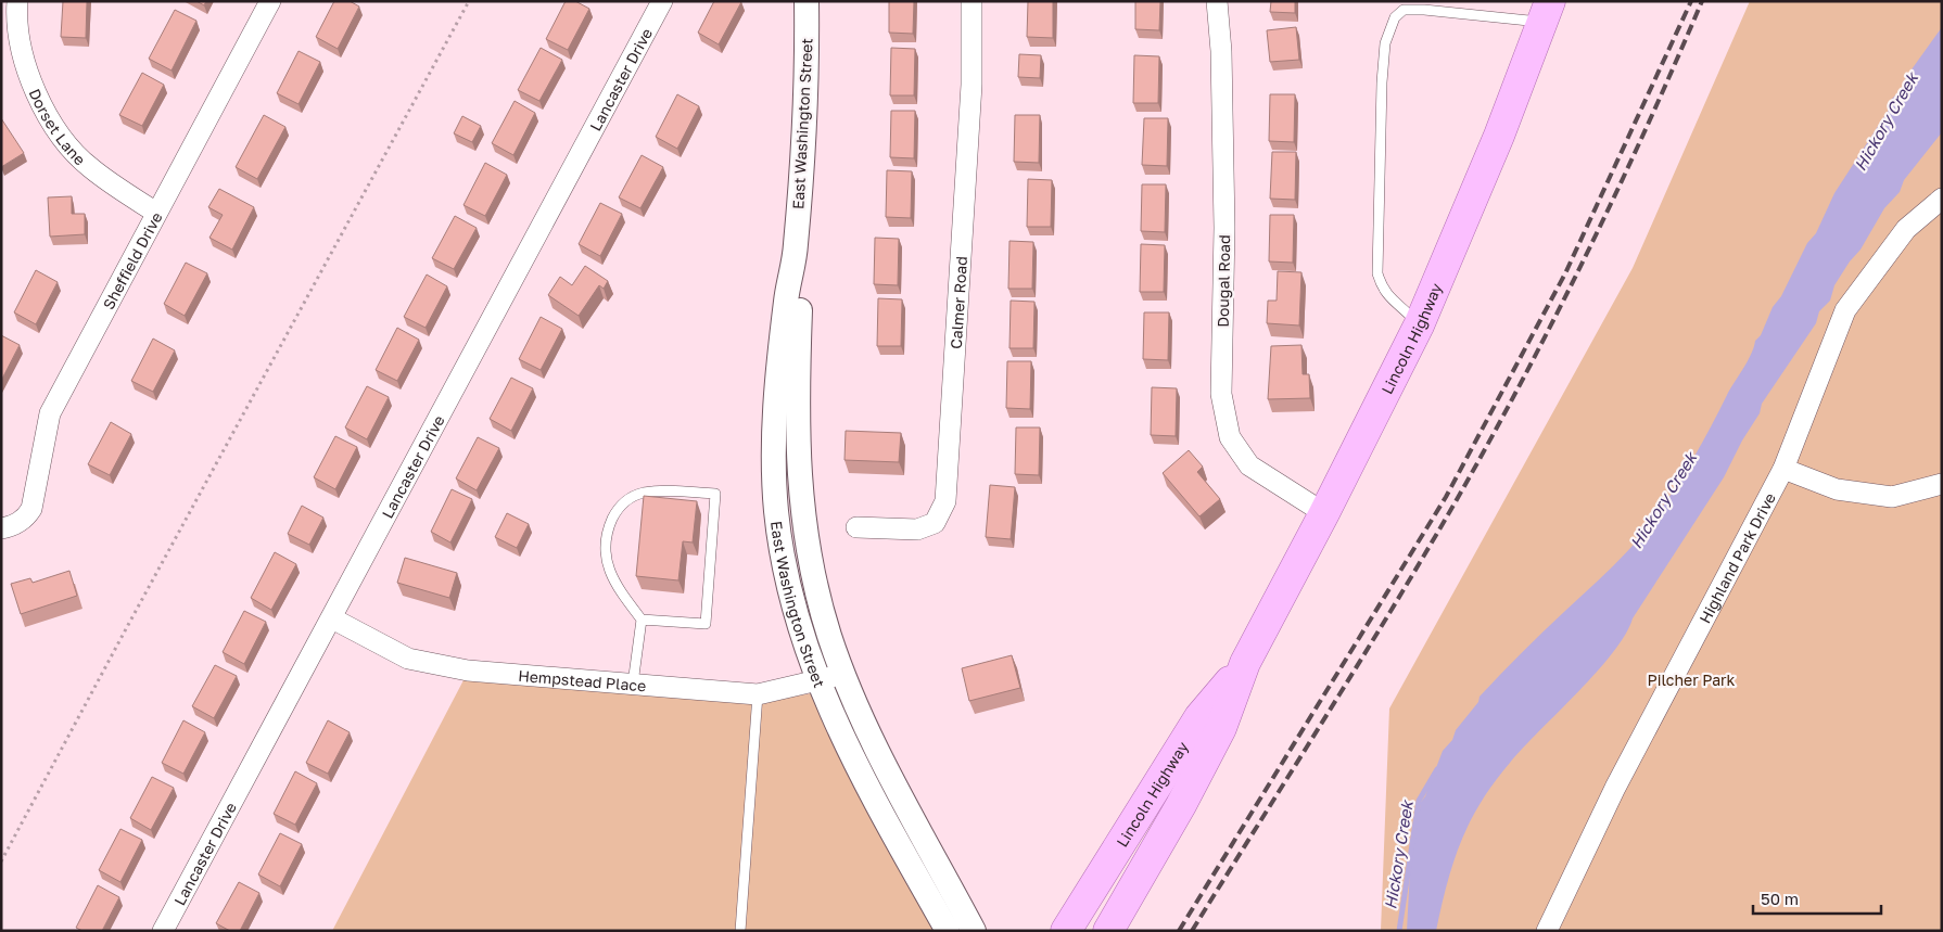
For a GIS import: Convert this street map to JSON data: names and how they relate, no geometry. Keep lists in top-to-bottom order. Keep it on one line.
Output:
{"streets":{"main road":["Lincoln Highway"],"street":["Lancaster Drive","Dorset Lane","East Washington Street","Sheffield Drive","Dougal Road","Calmer Road","Highland Park Drive","Hempstead Place"]},"crossings":[["Lancaster Drive","Hempstead Place"],["Dorset Lane","Sheffield Drive"],["East Washington Street","Hempstead Place"],["Dougal Road","Lincoln Highway"]],"water":["Hickory Creek"],"parks":["Pilcher Park"],"scale_bar":"50 m"}
